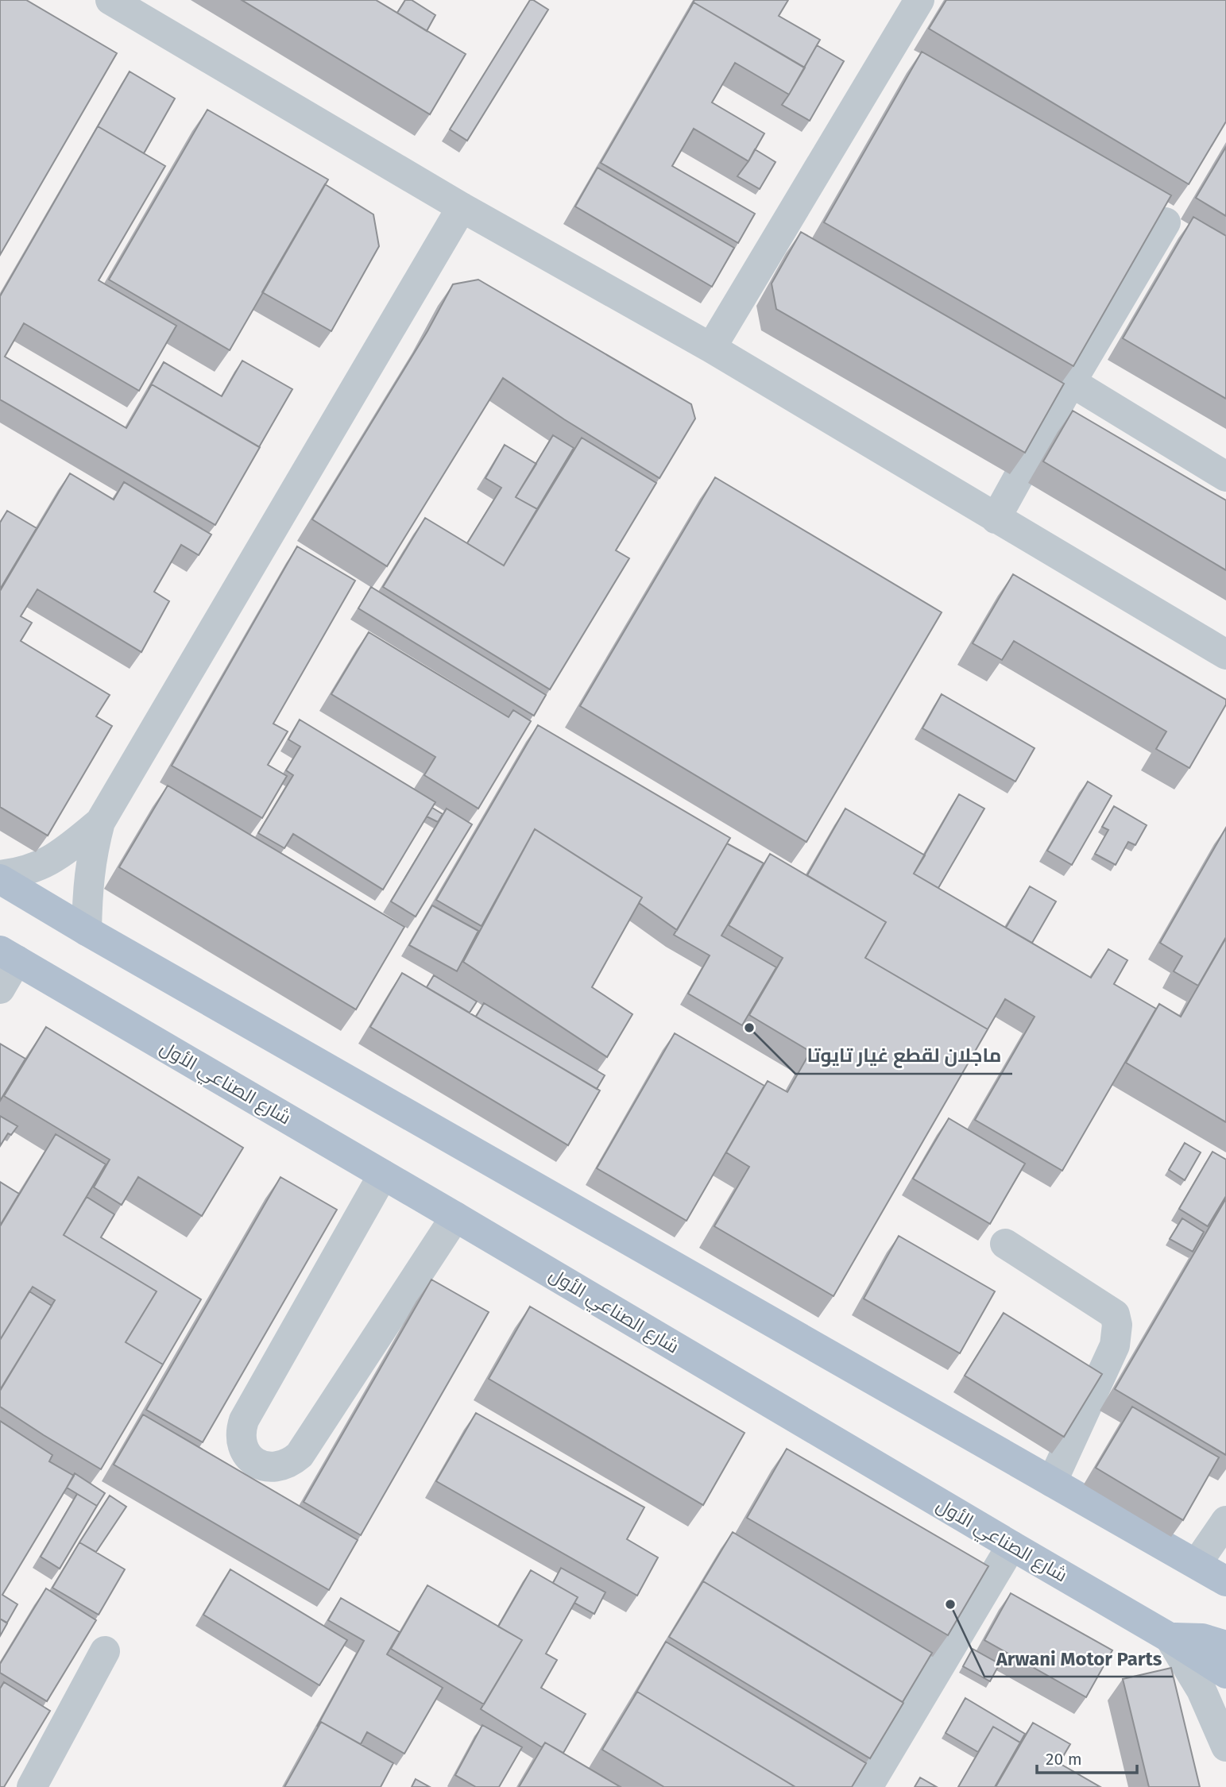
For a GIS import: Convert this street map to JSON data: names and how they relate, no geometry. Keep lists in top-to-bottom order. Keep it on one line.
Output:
{"streets":{"main road":["شارع الصناعي الأول"]},"places":["ماجلان لقطع غيار تايوتا","Arwani Motor Parts"],"scale_bar":"20 m"}
